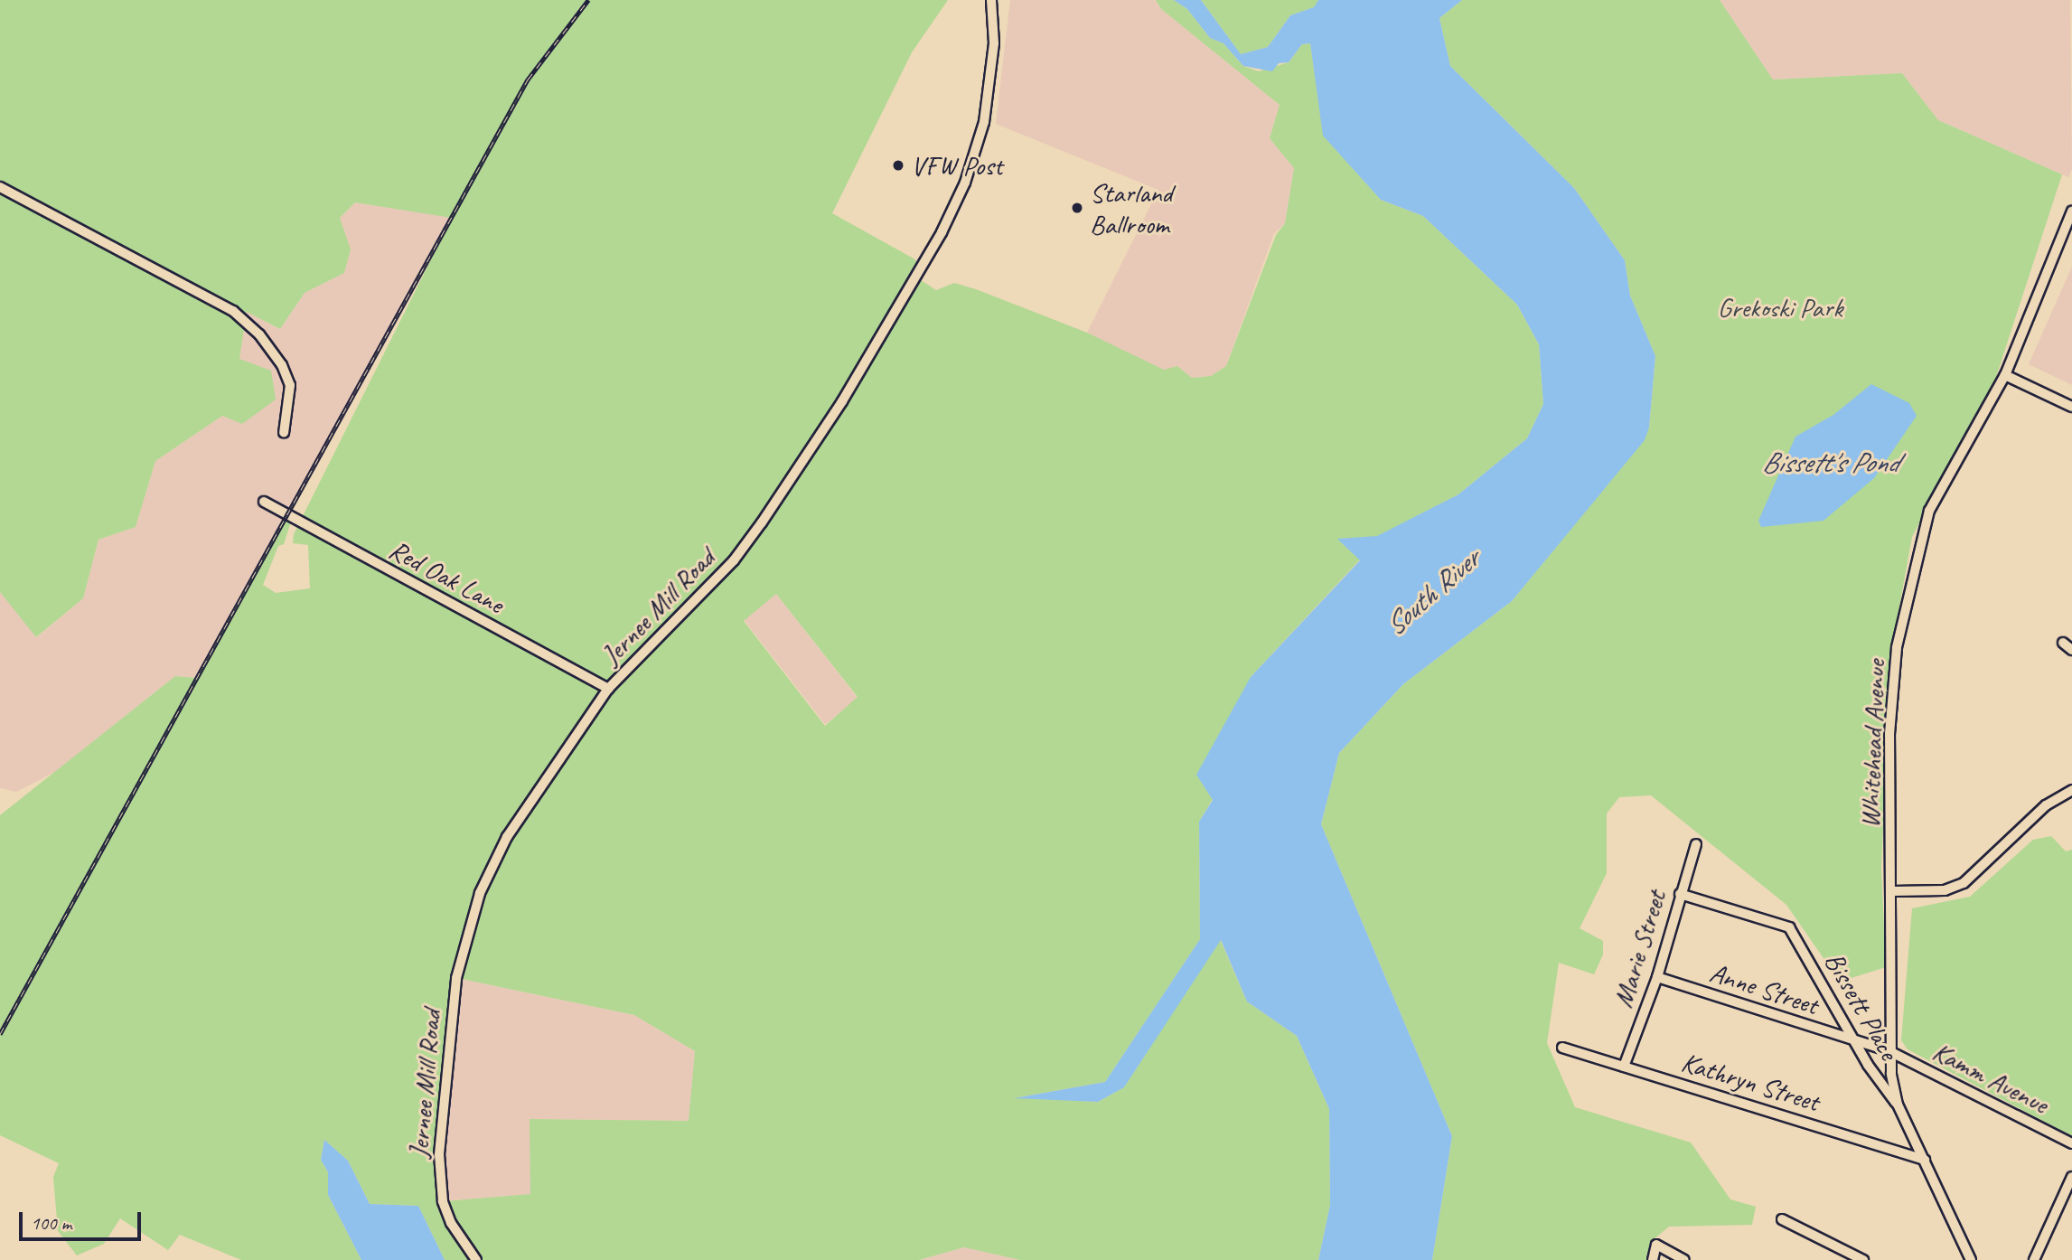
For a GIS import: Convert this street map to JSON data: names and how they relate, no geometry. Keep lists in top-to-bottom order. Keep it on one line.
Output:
{"streets":{"street":["Red Oak Lane","Jernee Mill Road","Whitehead Avenue","Marie Street","Anne Street","Bissett Place","Kamm Avenue","Kathryn Street"]},"crossings":[["Red Oak Lane","Jernee Mill Road"],["Whitehead Avenue","Anne Street"],["Whitehead Avenue","Bissett Place"],["Whitehead Avenue","Kamm Avenue"],["Whitehead Avenue","Kathryn Street"],["Marie Street","Anne Street"],["Marie Street","Bissett Place"],["Marie Street","Kathryn Street"],["Anne Street","Bissett Place"],["Anne Street","Kamm Avenue"]],"water":["Bissett's Pond","South River"],"parks":["Grekoski Park"],"places":["VFW Post","Starland Ballroom"],"scale_bar":"100 m"}
